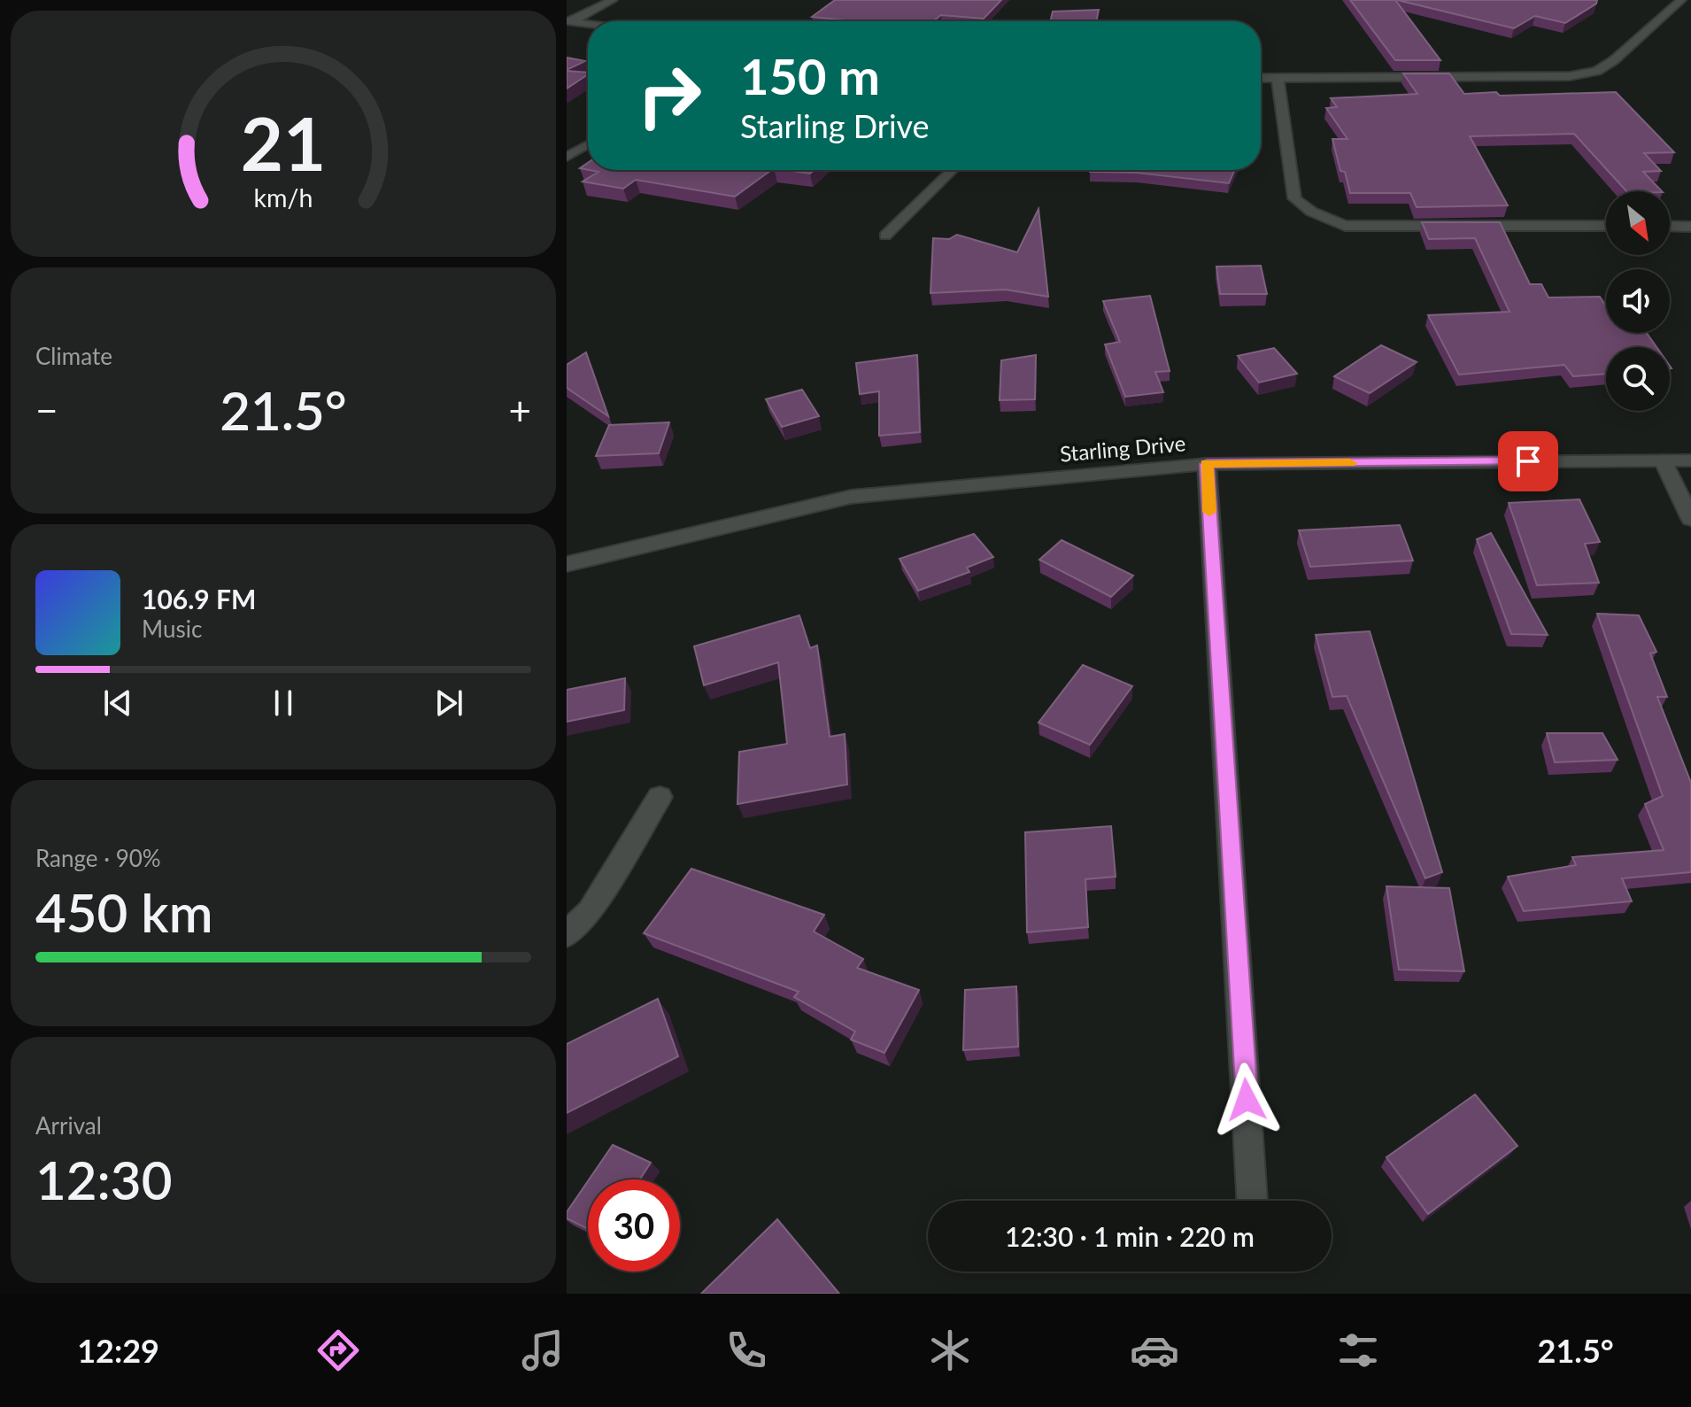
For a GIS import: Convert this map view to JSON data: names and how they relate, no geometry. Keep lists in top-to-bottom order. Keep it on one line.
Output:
{"streets":{"street":["Starling Drive"]},"north":"bottom right","page":{"turn":["150 m","Starling Drive"],"tile":["Climate",["Range · 90%","450 km"],["Arrival","12:30"]],"heat":["−","21.5°","+"],"song":["106.9 FM","Music"],"limit":"30","trip":"12:30 · 1 min · 220 m","tabs":["12:29","21.5°"],"gauge":["21","km/h"]}}
